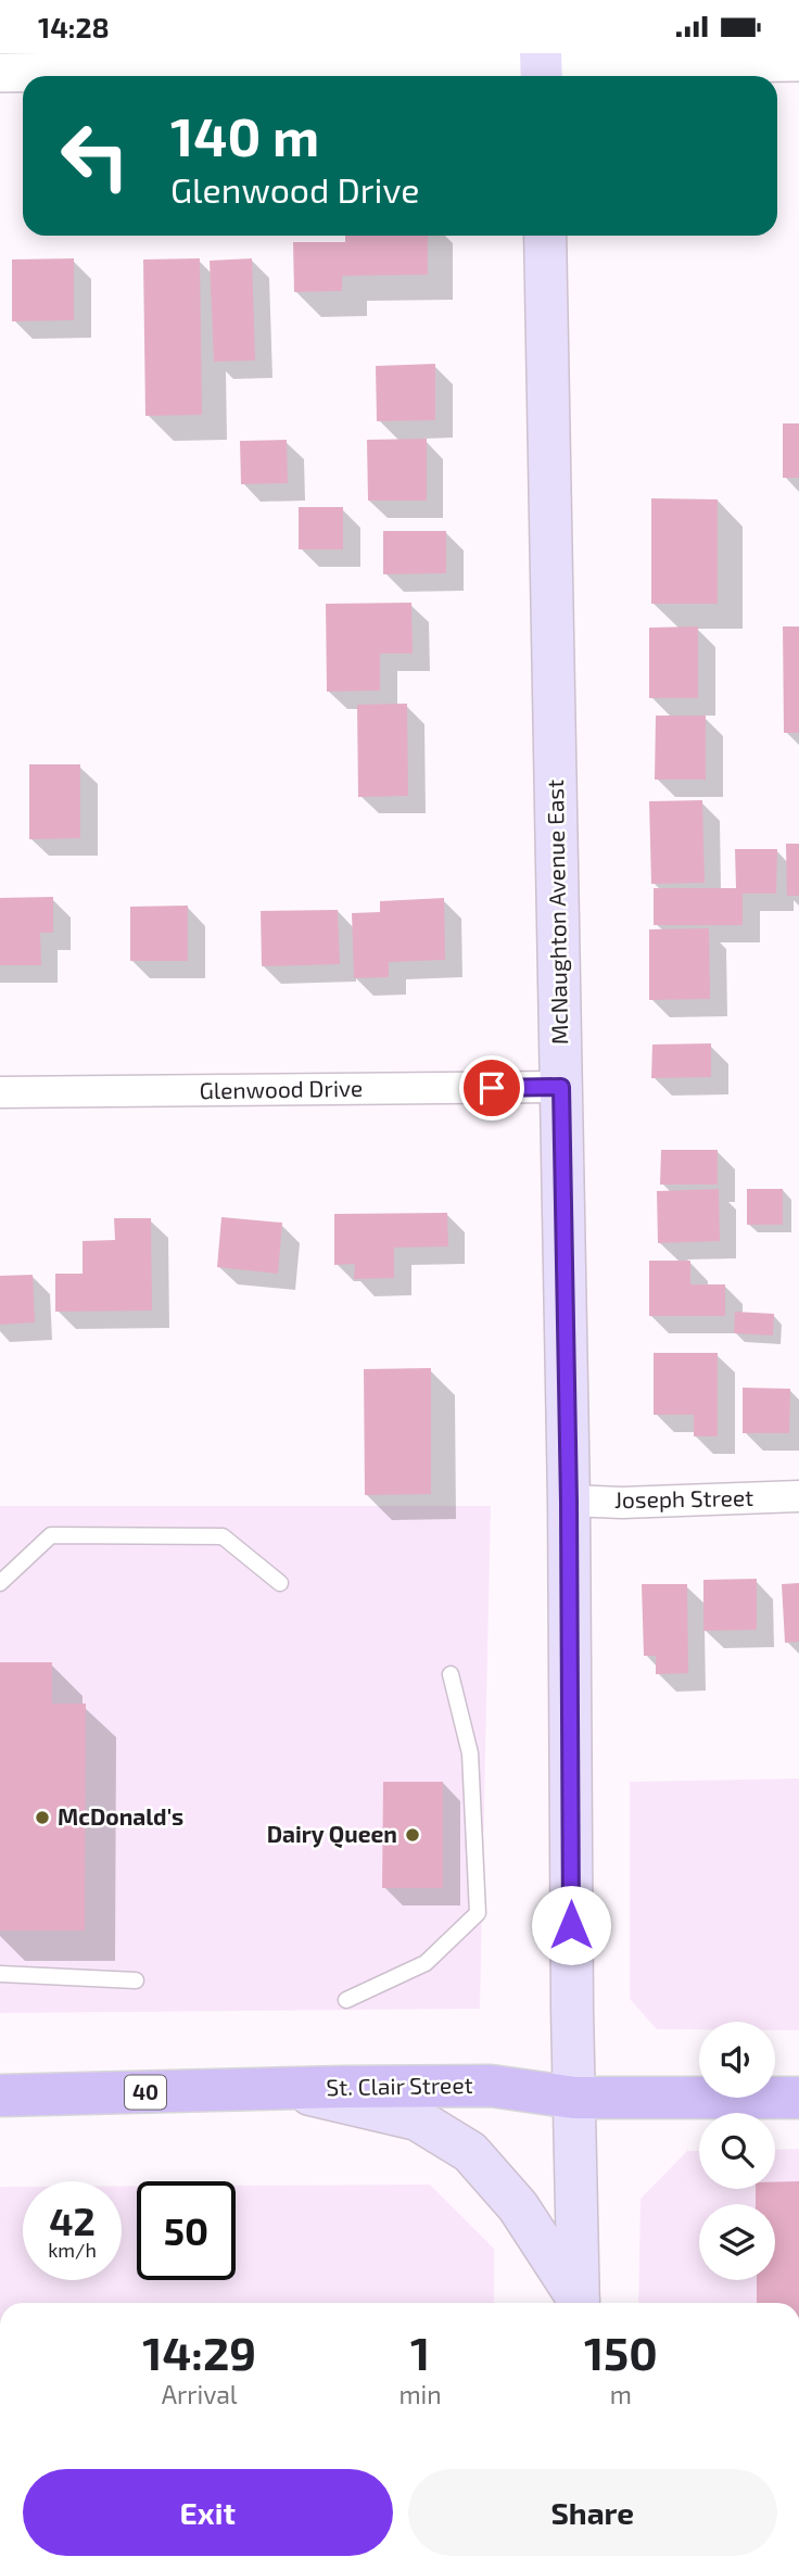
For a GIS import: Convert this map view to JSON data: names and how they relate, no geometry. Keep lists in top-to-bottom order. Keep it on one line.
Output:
{"streets":{"main road":["McNaughton Avenue East","St. Clair Street","40"],"street":["Glenwood Drive","Joseph Street"]},"crossings":[["McNaughton Avenue East","Glenwood Drive"],["McNaughton Avenue East","Joseph Street"],["McNaughton Avenue East","St. Clair Street"]],"places":["McDonald's","Dairy Queen"],"page":{"status":"14:28","turn":["140 m","Glenwood Drive"],"speed":"42 km/h","limit":"50","eta":["14:29","Arrival","1","min","150","m"],"buttons":["Exit","Share"]}}
